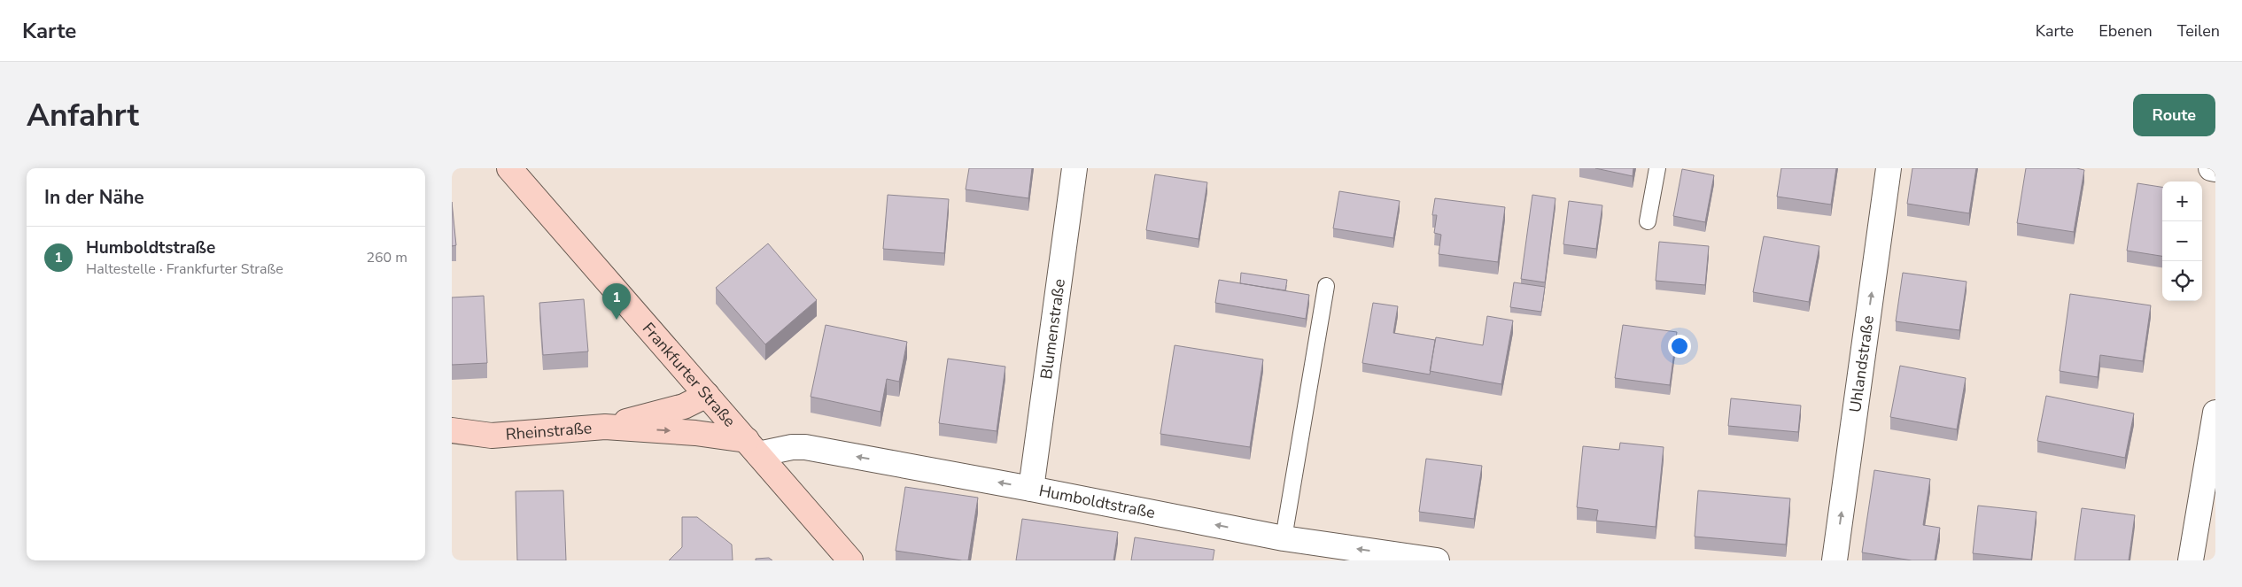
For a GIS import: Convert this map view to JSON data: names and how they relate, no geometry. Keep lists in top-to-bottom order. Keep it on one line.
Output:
{"streets":{"main road":["Frankfurter Straße","Rheinstraße"],"street":["Blumenstraße","Uhlandstraße","Humboldtstraße"]},"crossings":[["Blumenstraße","Humboldtstraße"],["Frankfurter Straße","Humboldtstraße"]],"one_way":["Uhlandstraße","Humboldtstraße"],"page":{"header":"Karte","nav":["Karte","Ebenen","Teilen"],"buttons":"Route","title":"Anfahrt","heading":"In der Nähe","map_buttons":["+","−"],"list":[{"mark":"1","name":"Humboldtstraße","note":"Haltestelle · Frankfurter Straße","value":"260 m"}],"pins":"1"}}
